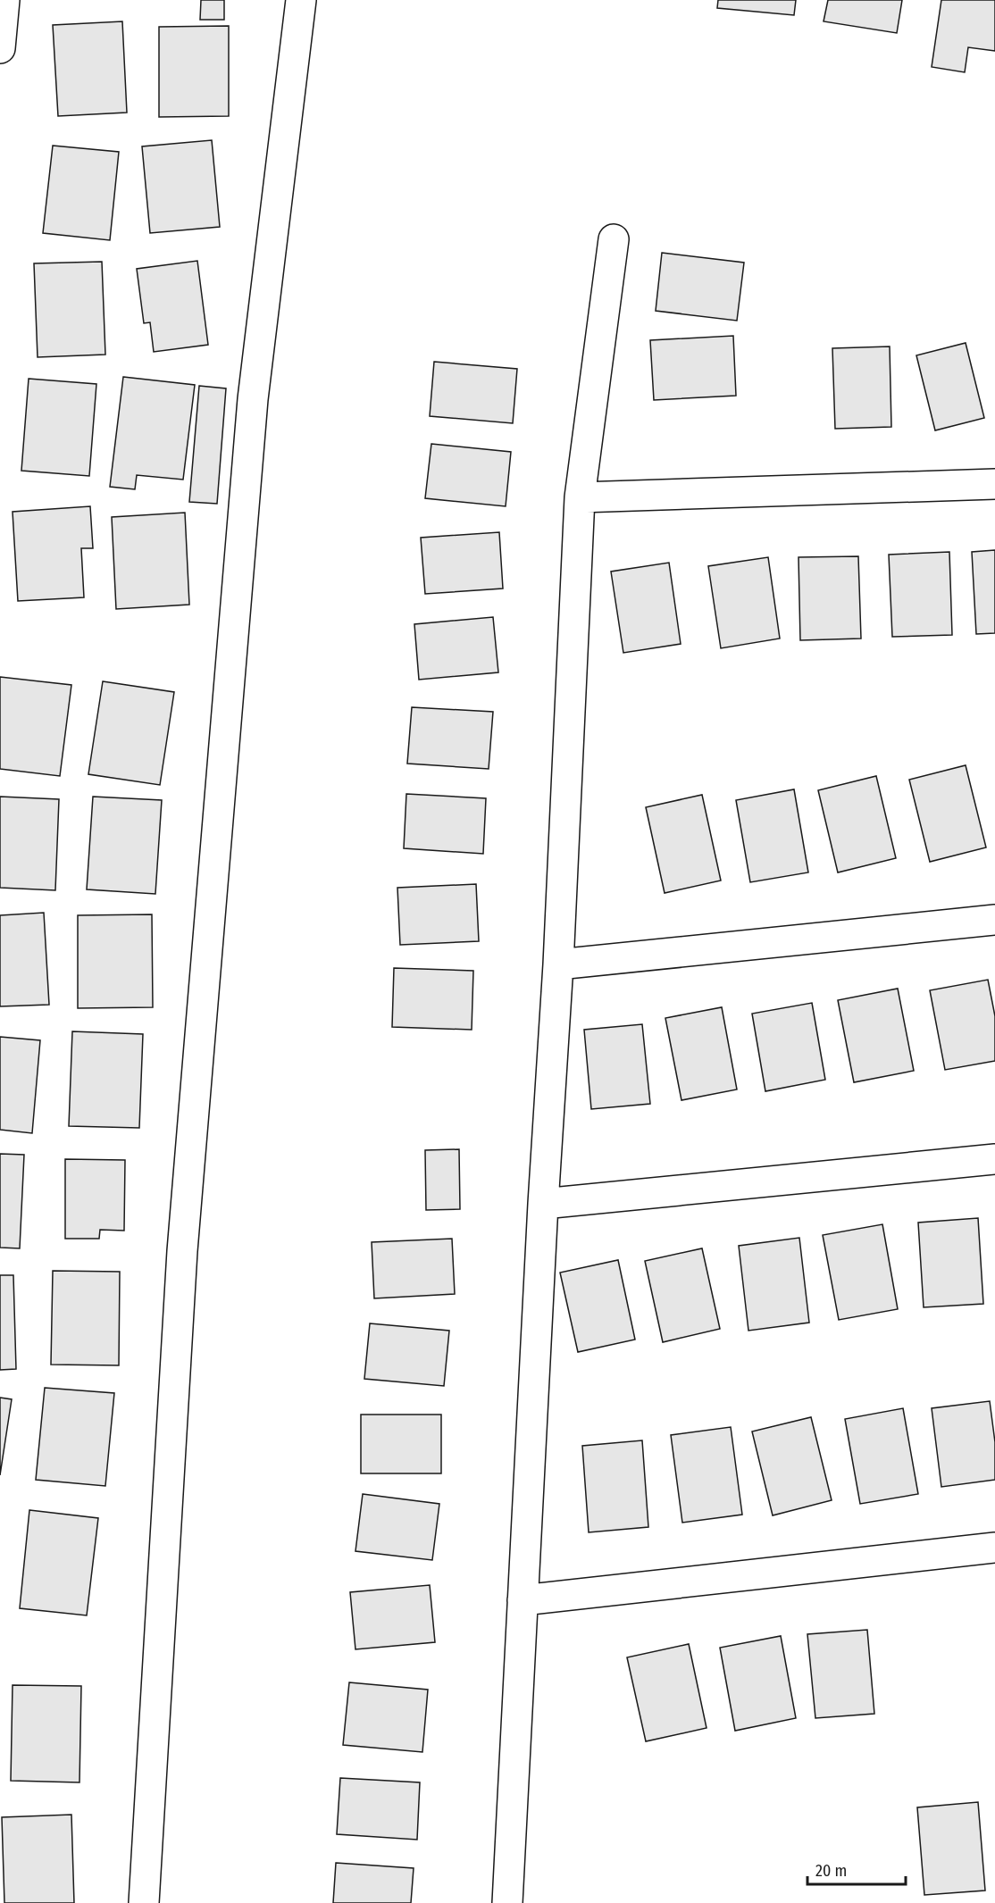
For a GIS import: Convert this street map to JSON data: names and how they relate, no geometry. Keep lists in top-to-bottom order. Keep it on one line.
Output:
{"scale_bar":"20 m"}
